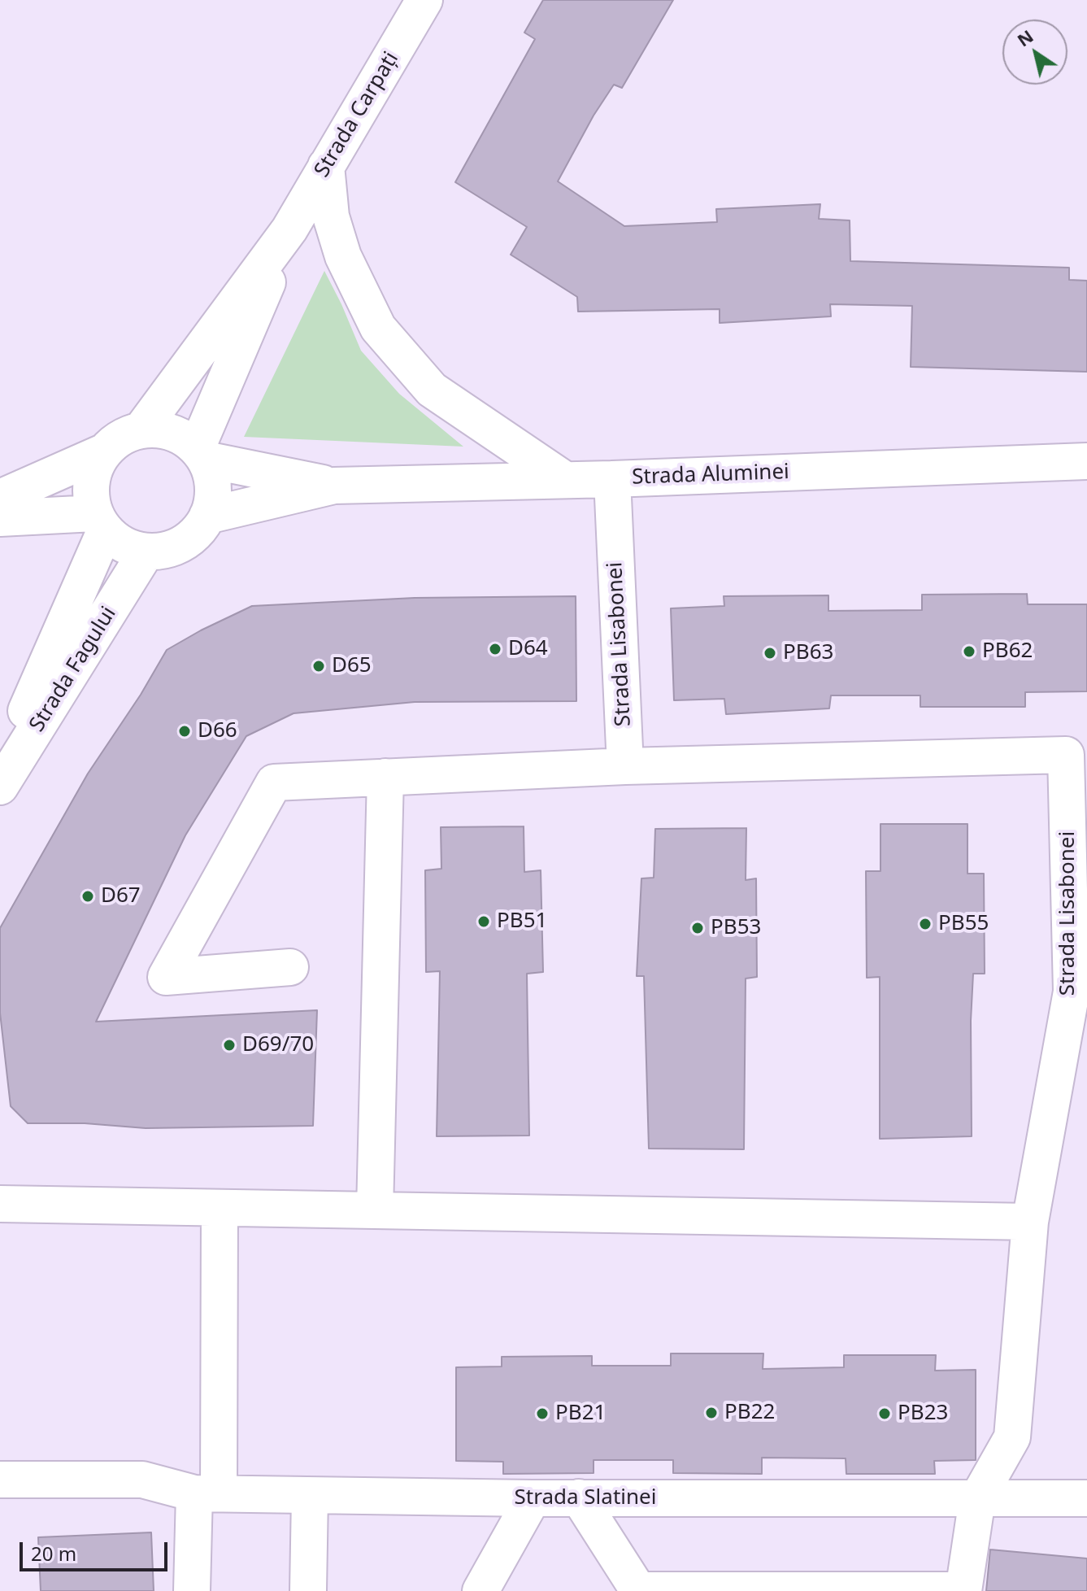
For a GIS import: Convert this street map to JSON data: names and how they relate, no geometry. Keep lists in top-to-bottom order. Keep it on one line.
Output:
{"streets":{"street":["Strada Carpați","Strada Aluminei","Strada Lisabonei","Strada Fagului","Strada Slatinei"]},"crossings":[["Strada Carpați","Strada Aluminei"],["Strada Carpați","Strada Fagului"],["Strada Aluminei","Strada Lisabonei"],["Strada Aluminei","Strada Fagului"],["Strada Lisabonei","Strada Slatinei"]],"places":["D64","PB62","PB63","D65","D66","D67","PB51","PB55","PB53","D69/70","PB22","PB21","PB23"],"scale_bar":"20 m","north":"top left"}
